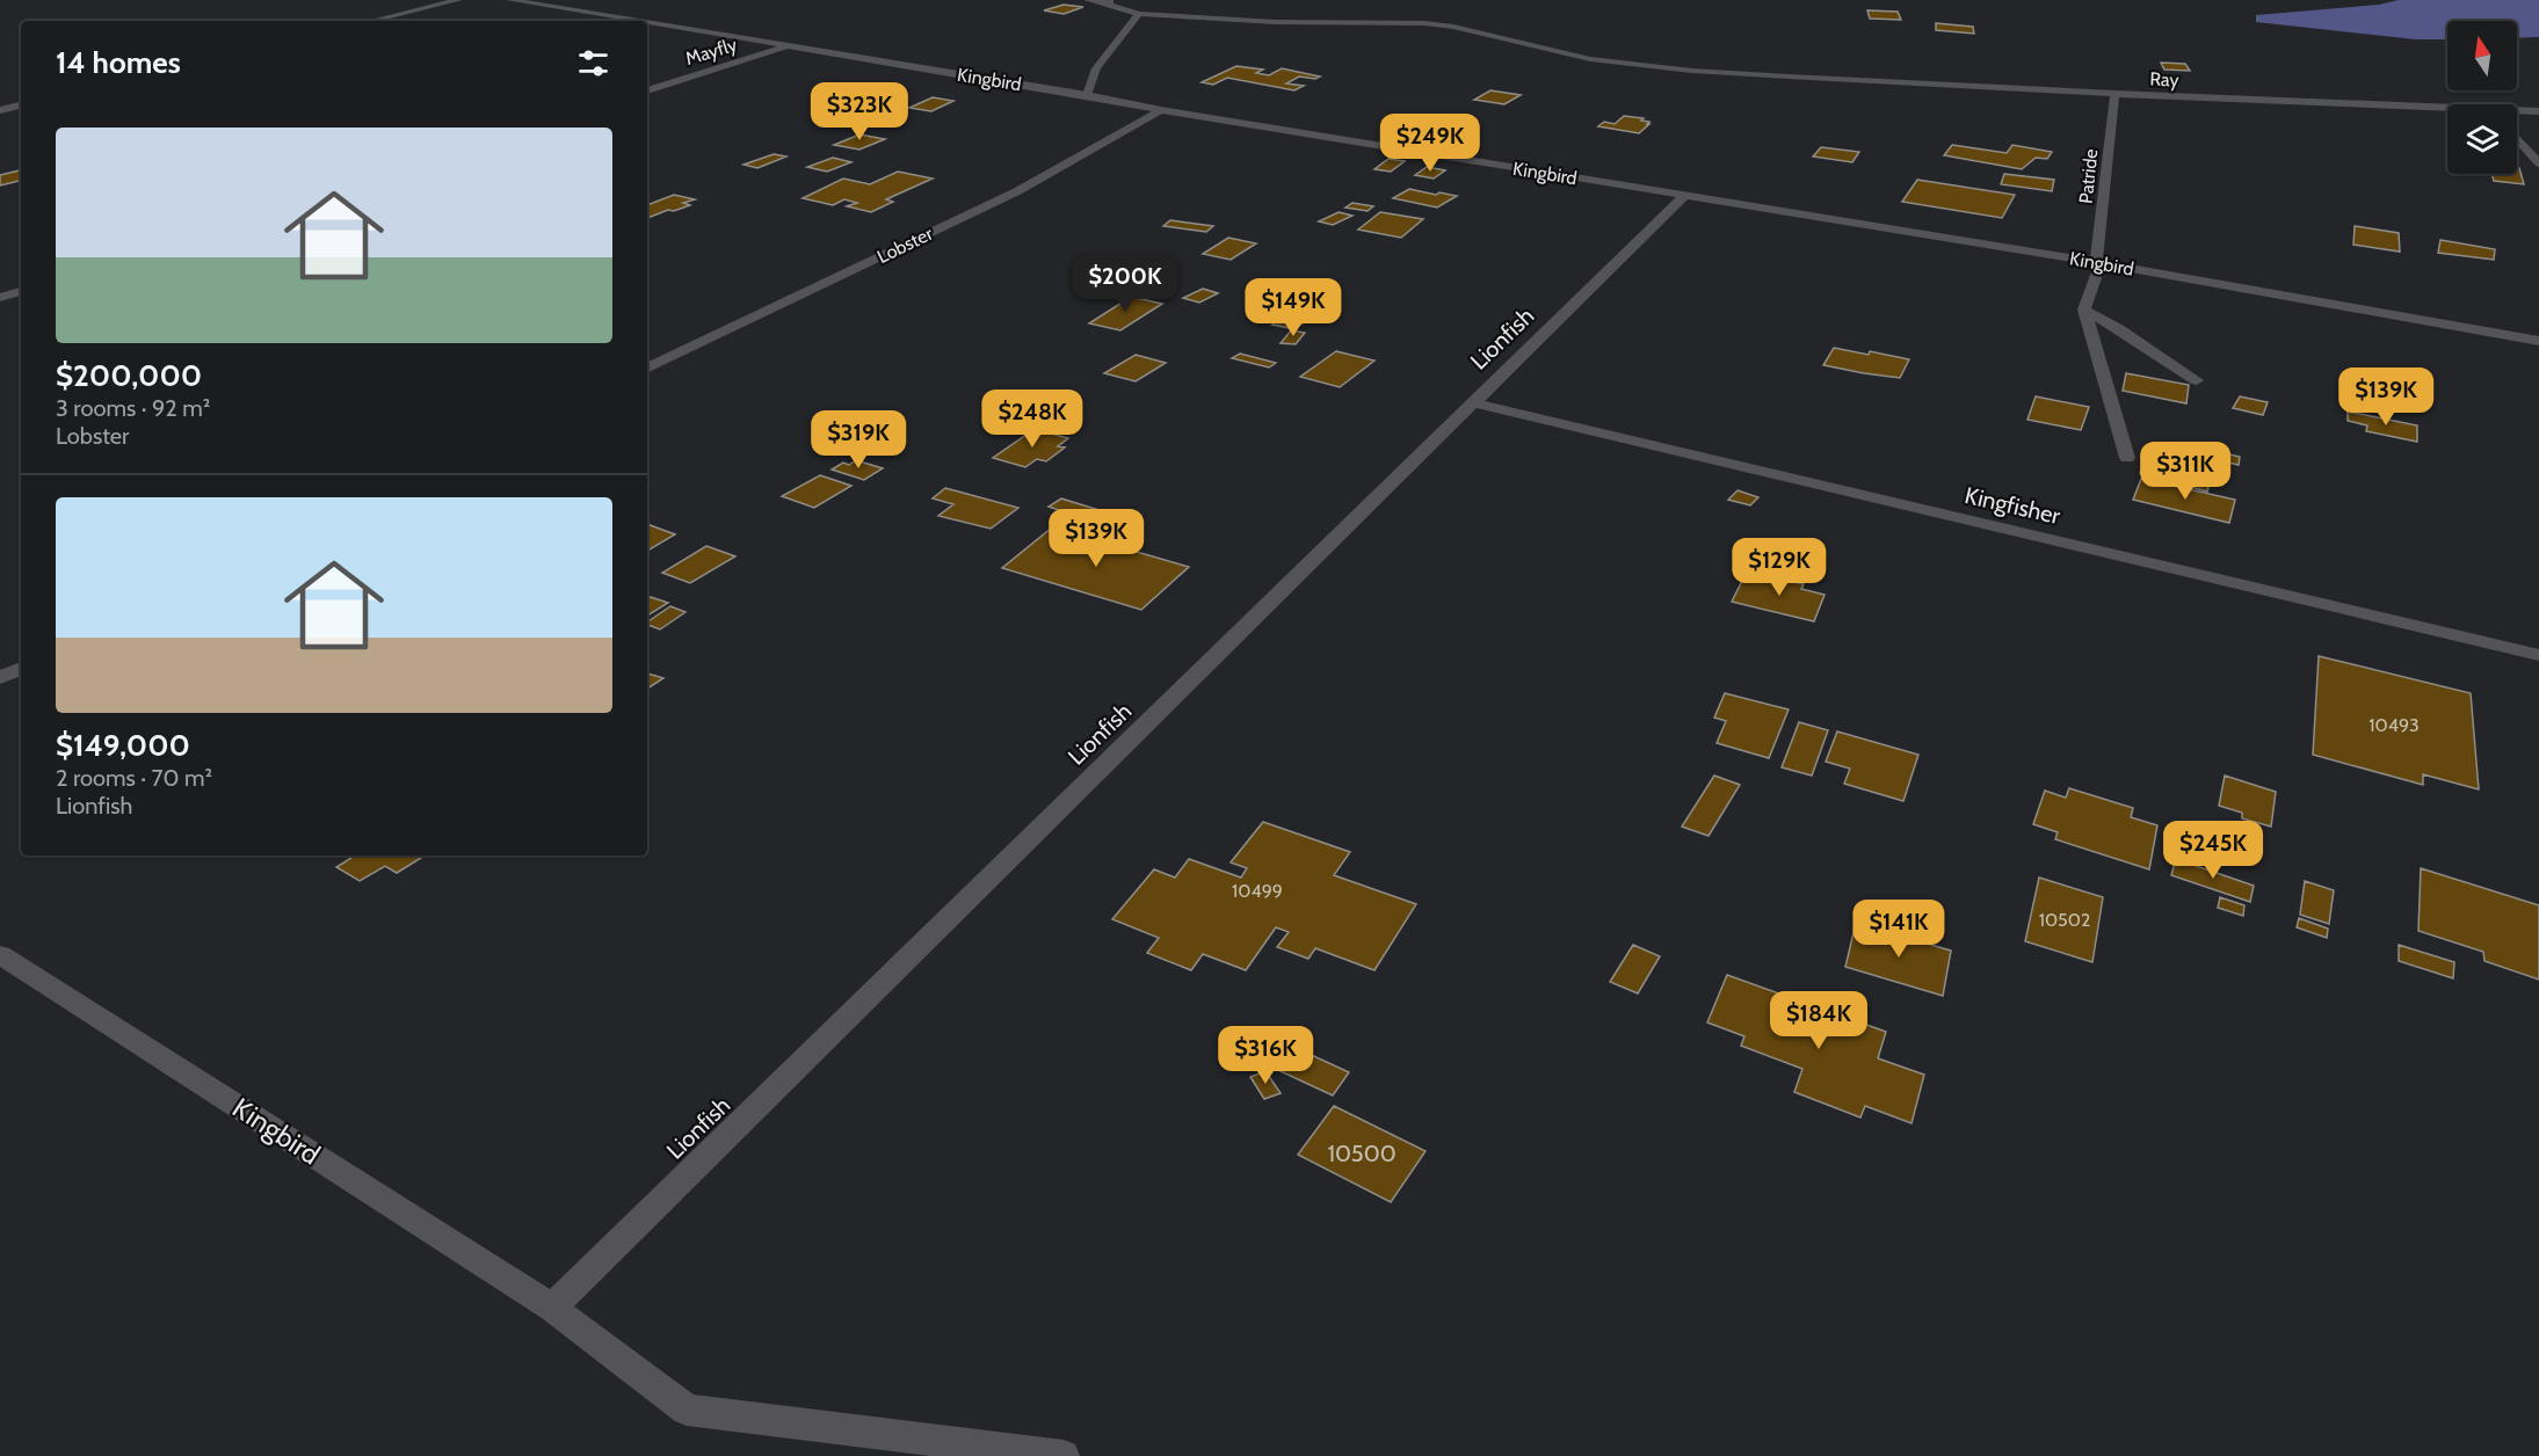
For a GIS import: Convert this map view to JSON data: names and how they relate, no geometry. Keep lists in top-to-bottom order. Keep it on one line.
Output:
{"streets":{"street":["Mayfly","Kingbird","Ray","Patride","Lobster","Lionfish","Kingfisher"]},"crossings":[["Mayfly","Kingbird"],["Kingbird","Patride"],["Kingbird","Lobster"],["Kingbird","Lionfish"],["Ray","Patride"],["Lionfish","Kingfisher"]],"house_numbers":["10493","10499","10502","10500"],"north":"top","page":{"heading":"14 homes","price":["$323K","$249K","$200K","$149K","$139K","$248K","$319K","$311K","$139K","$129K","$245K","$141K","$184K","$316K"],"list":[{"name":"$200,000","note":"3 rooms · 92 m² · Lobster"},{"name":"$149,000","note":"2 rooms · 70 m² · Lionfish"}]}}
